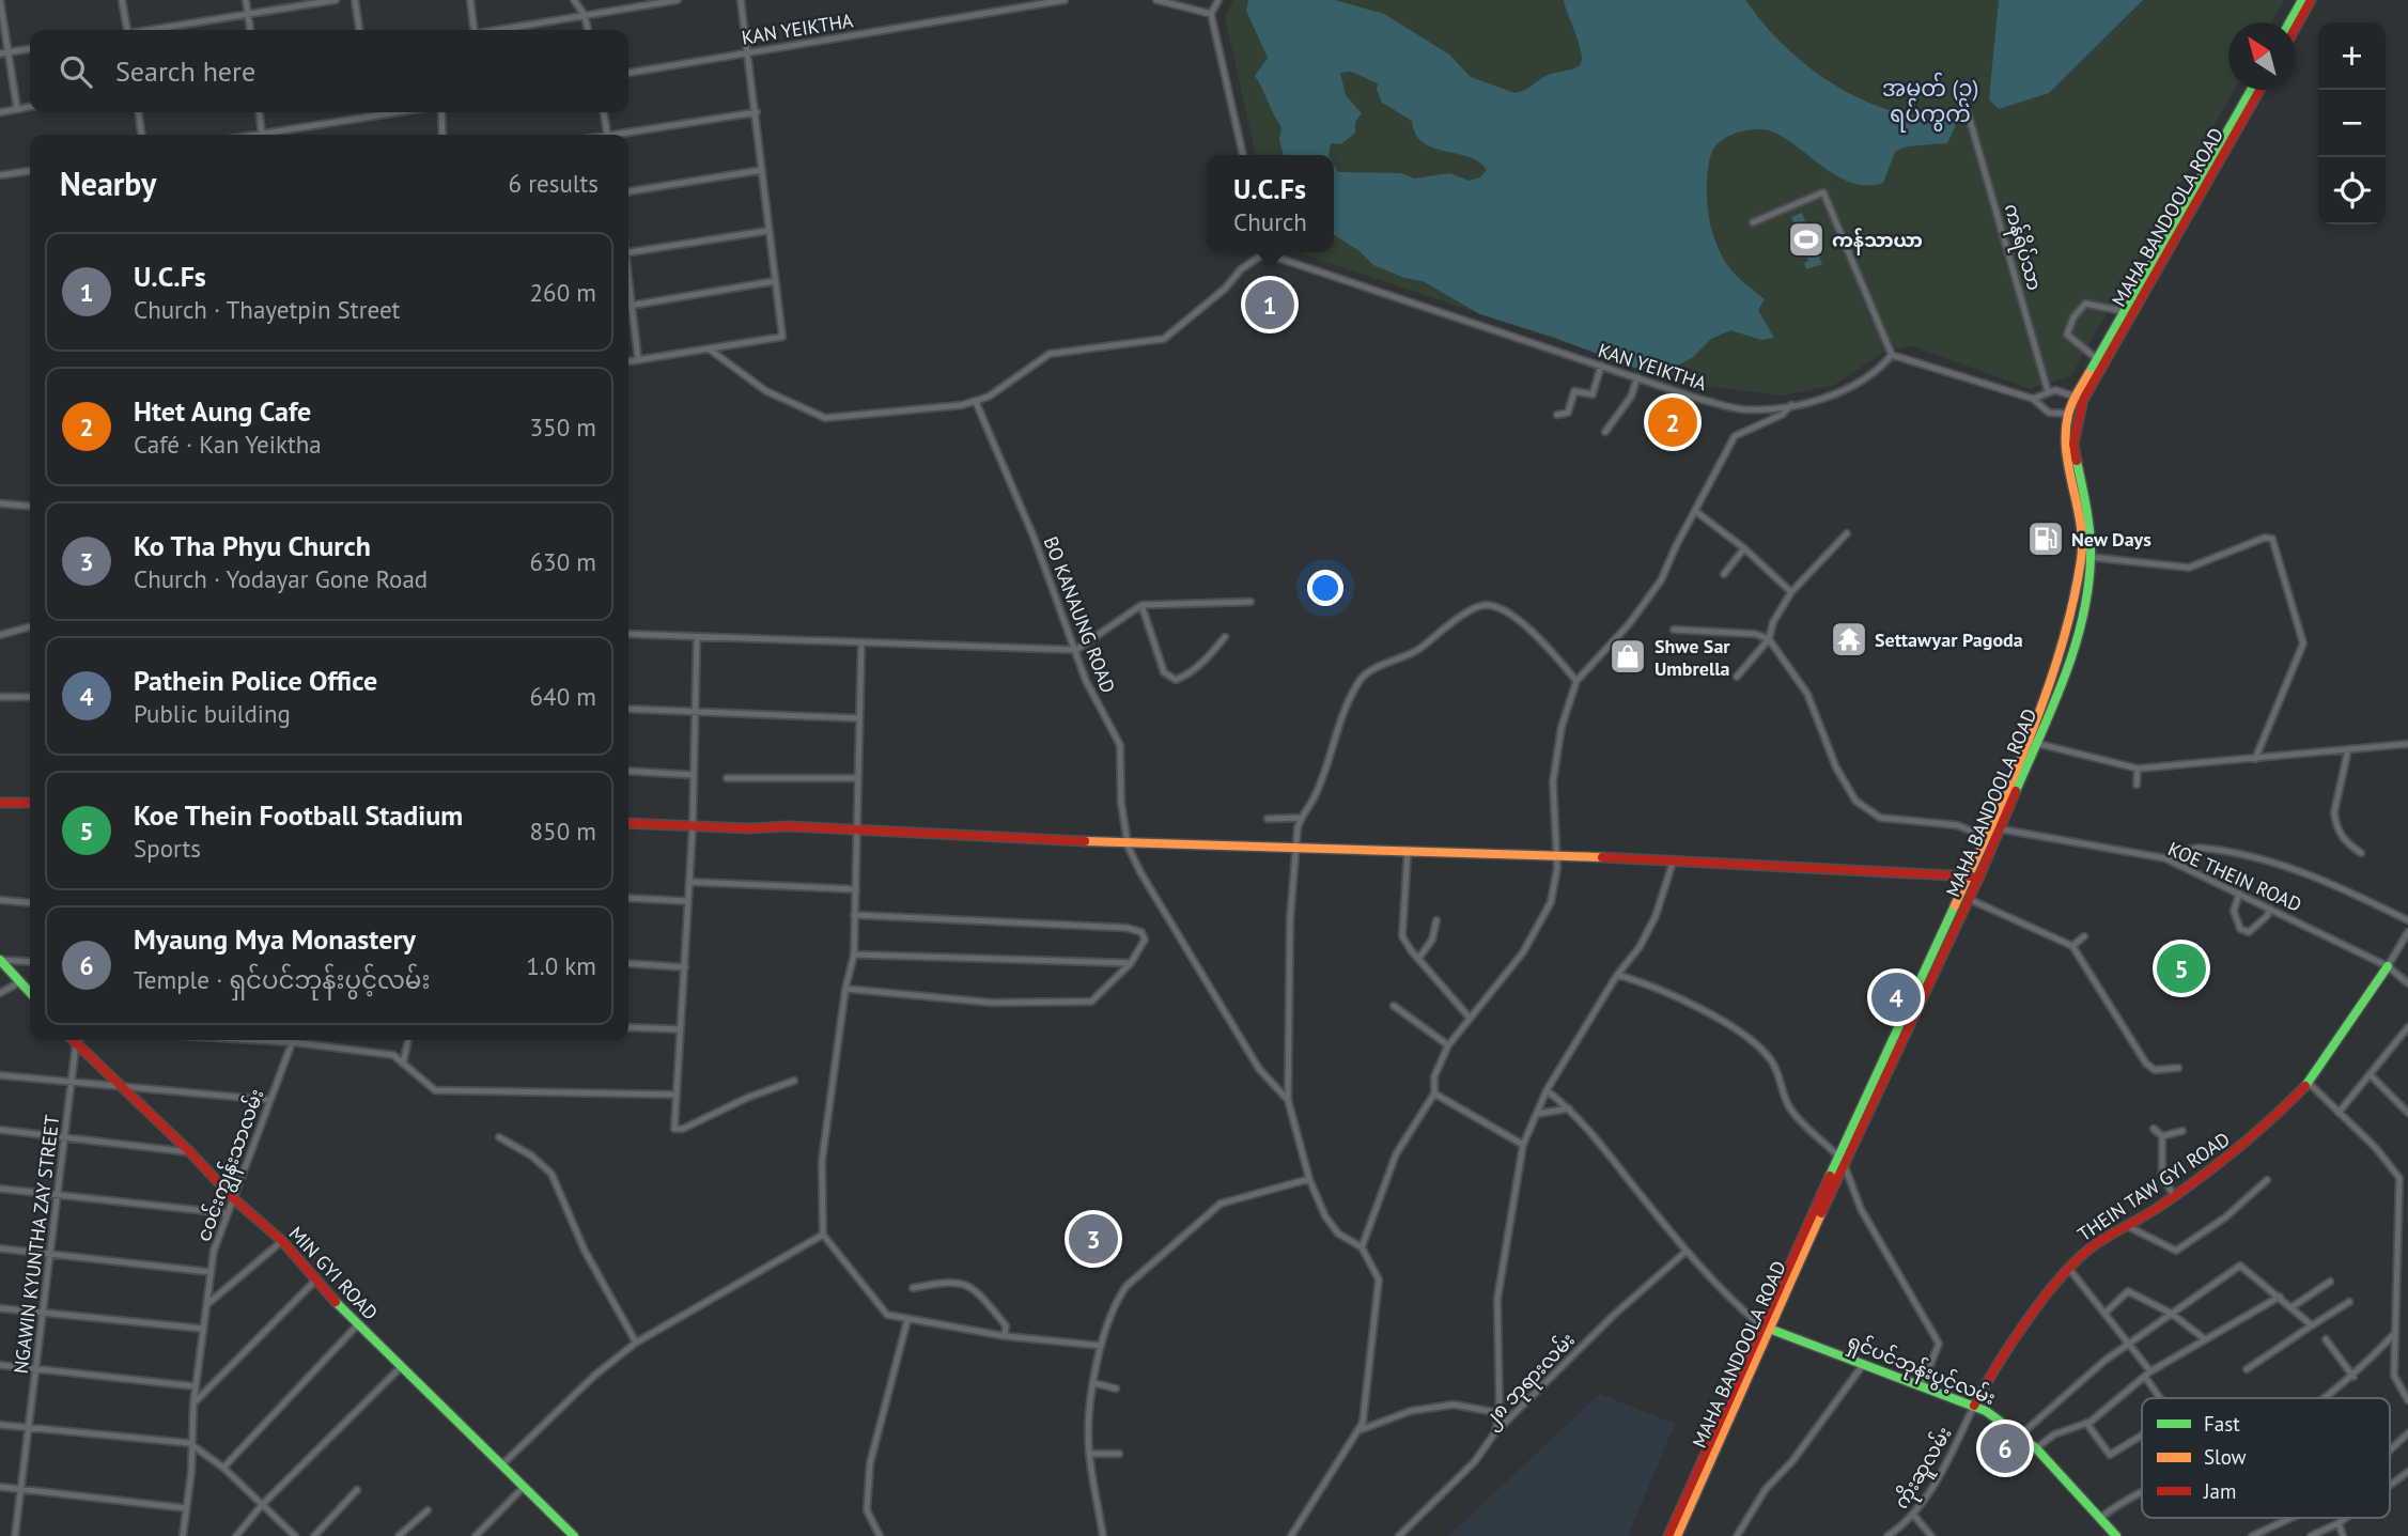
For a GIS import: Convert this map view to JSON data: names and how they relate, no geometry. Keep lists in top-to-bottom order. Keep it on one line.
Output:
{"streets":{"main road":["MAHA BANDOOLA ROAD","THEIN TAW GYI ROAD","MIN GYI ROAD","ရှင်ပင်ဘုန်းပွင့်လမ်း"],"street":["KAN YEIKTHA","ကန်ရိပ်သာ","BO KANAUNG ROAD","KOE THEIN ROAD","ငဝင်းကျွန်းသာလမ်း","NGAWIN KYUNTHA ZAY STREET","၂၈ ဘုရားလမ်း","ကိုးဆူလမ်း"]},"crossings":[["MAHA BANDOOLA ROAD","KOE THEIN ROAD"],["MAHA BANDOOLA ROAD","ရှင်ပင်ဘုန်းပွင့်လမ်း"],["KOE THEIN ROAD","THEIN TAW GYI ROAD"],["ငဝင်းကျွန်းသာလမ်း","MIN GYI ROAD"],["THEIN TAW GYI ROAD","ရှင်ပင်ဘုန်းပွင့်လမ်း"],["THEIN TAW GYI ROAD","ကိုးဆူလမ်း"],["NGAWIN KYUNTHA ZAY STREET","MIN GYI ROAD"],["ရှင်ပင်ဘုန်းပွင့်လမ်း","ကိုးဆူလမ်း"]],"districts":["အမှတ် (၃) ရပ်ကွက်"],"places":{"sports":["ကန်သာယာ"],"fuel station":["New Days"],"temple":["Settawyar Pagoda"],"shop":["Shwe Sar Umbrella"]},"legend":["Fast","Slow","Jam"],"north":"top left","page":{"map_buttons":["+","−"],"search":"Search here","heading":["Nearby","6 results"],"popup":["U.C.Fs","Church"],"list":[{"mark":"1","name":"U.C.Fs","note":"Church · Thayetpin Street","value":"260 m"},{"mark":"2","name":"Htet Aung Cafe","note":"Café · Kan Yeiktha","value":"350 m"},{"mark":"3","name":"Ko Tha Phyu Church","note":"Church · Yodayar Gone Road","value":"630 m"},{"mark":"4","name":"Pathein Police Office","note":"Public building","value":"640 m"},{"mark":"5","name":"Koe Thein Football Stadium","note":"Sports","value":"850 m"},{"mark":"6","name":"Myaung Mya Monastery","note":"Temple · ရှင်ပင်ဘုန်းပွင့်လမ်း","value":"1.0 km"}],"pins":["1","2","5","4","3","6"]}}
